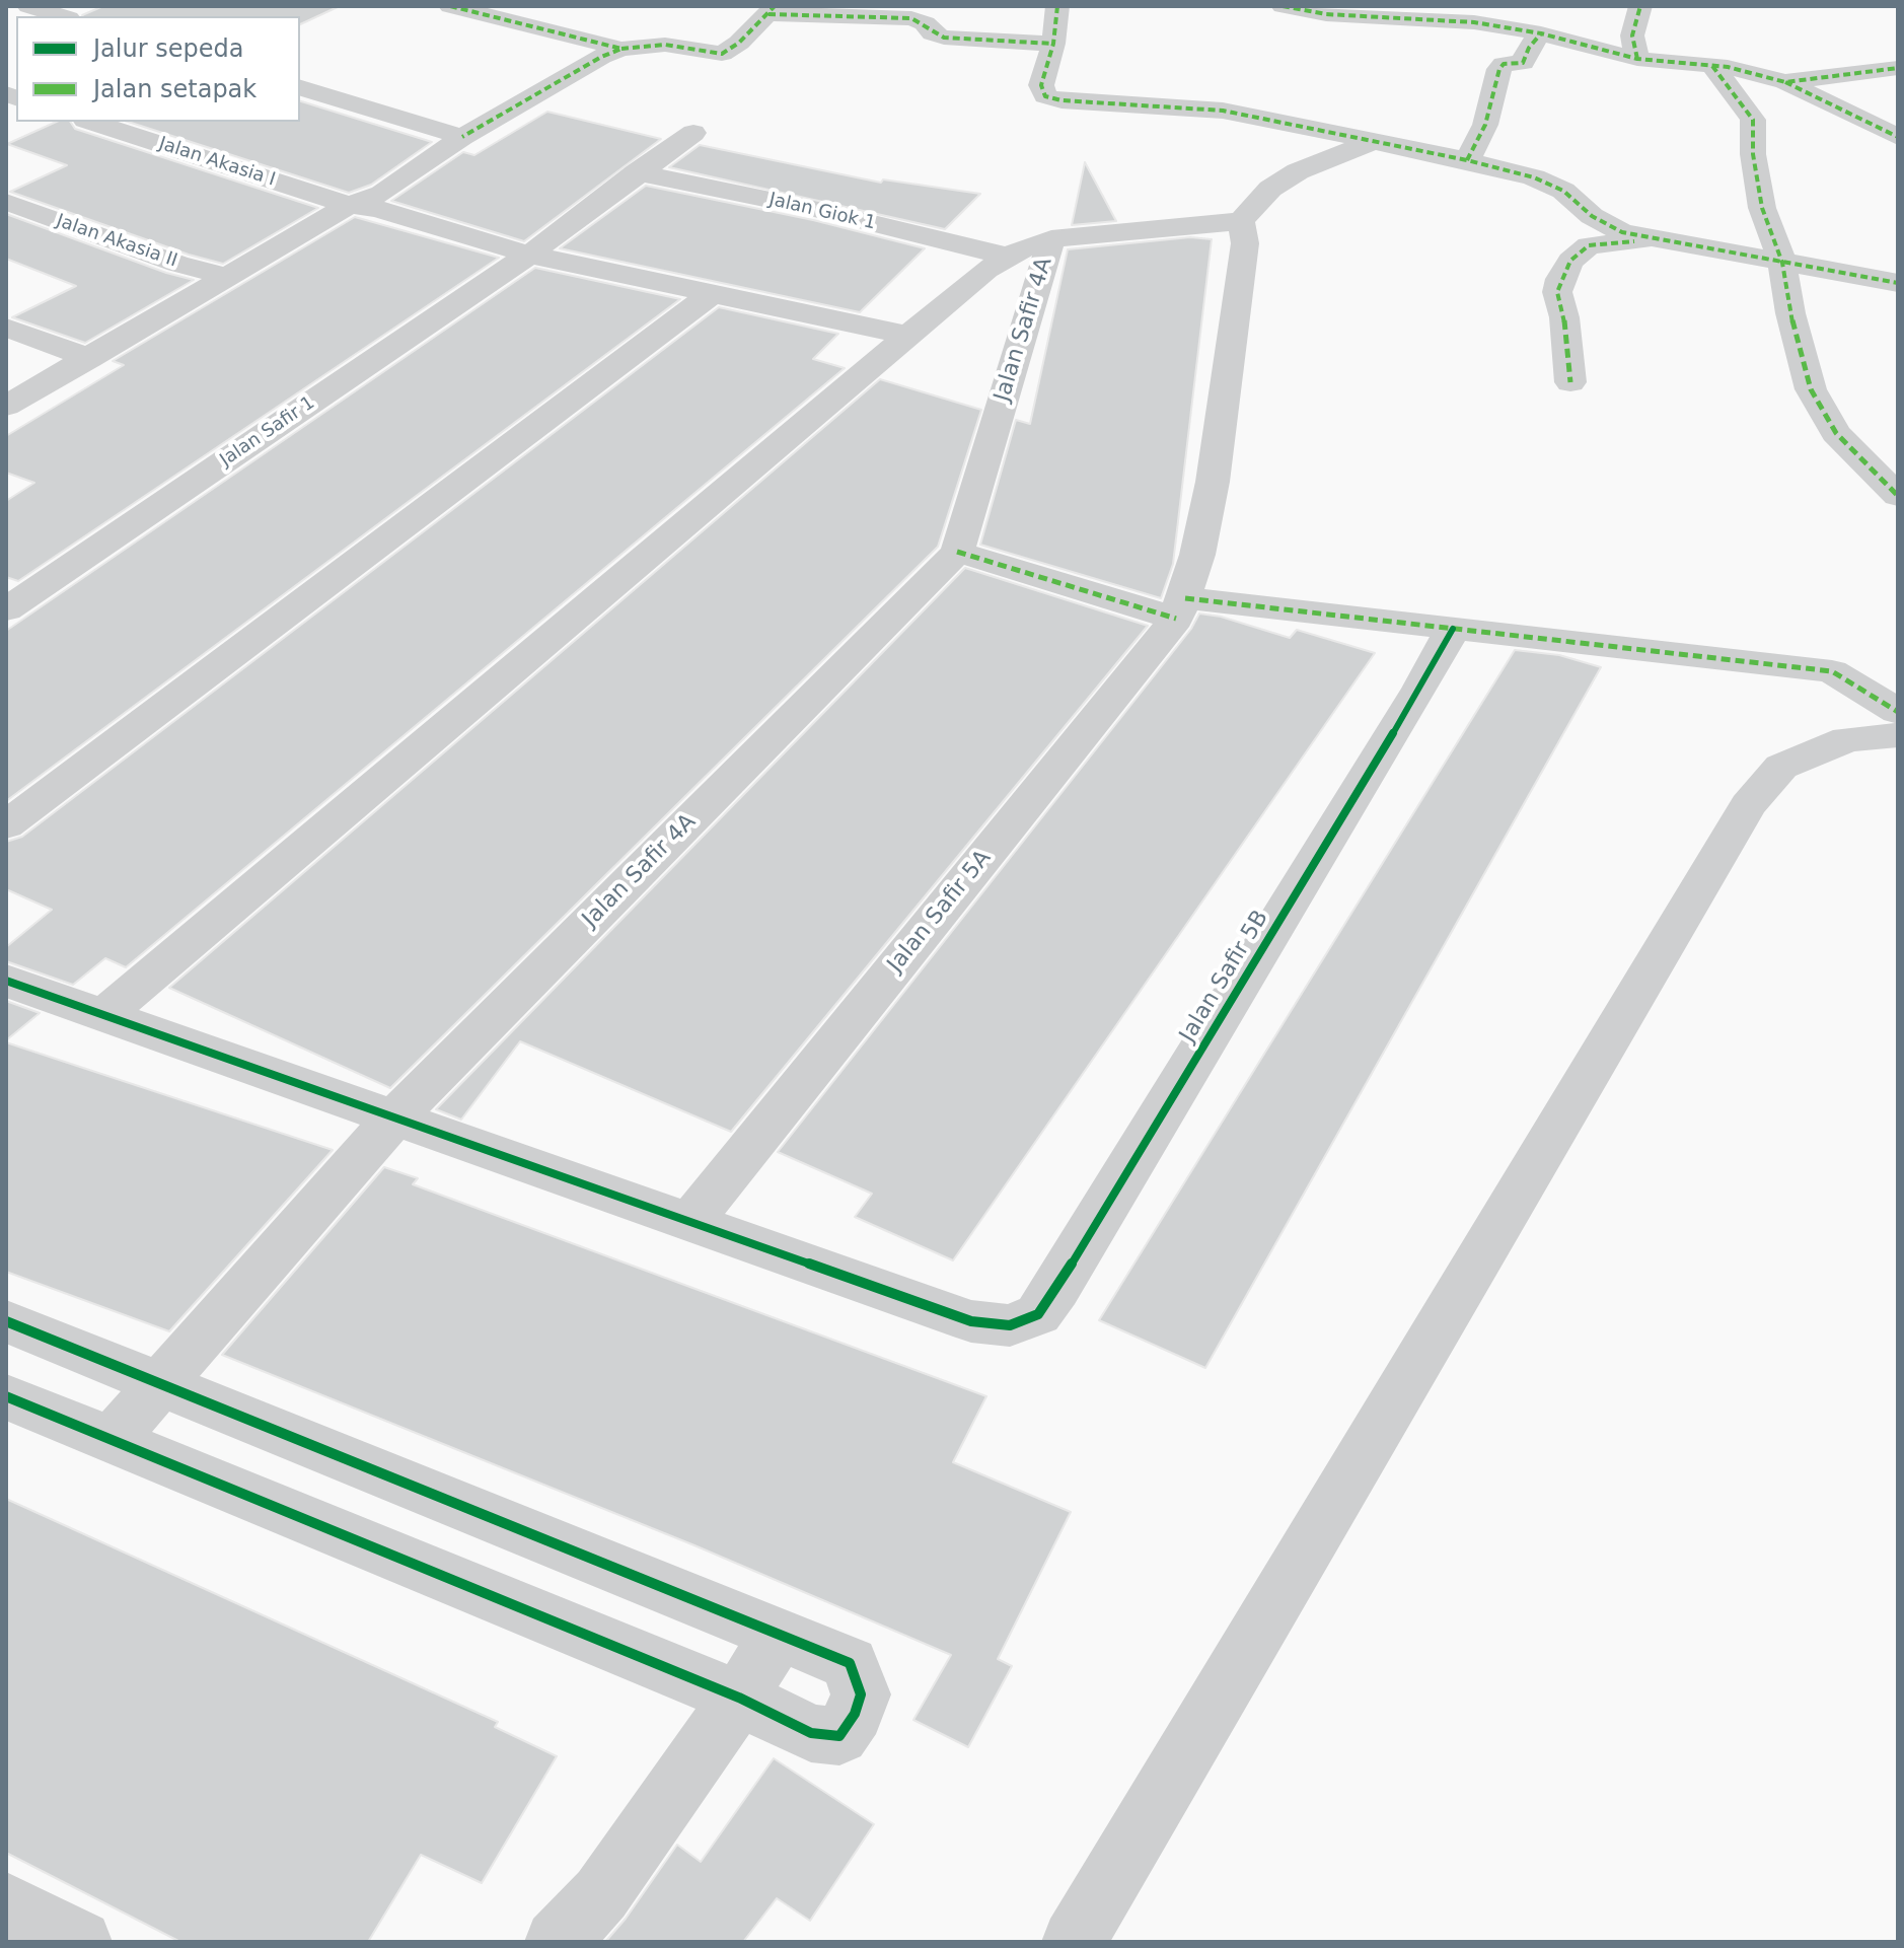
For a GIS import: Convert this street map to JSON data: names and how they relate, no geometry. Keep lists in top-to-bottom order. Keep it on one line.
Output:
{"streets":{"street":["Jalan Akasia I","Jalan Giok 1","Jalan Akasia II","Jalan Safir 4A","Jalan Safir 1","Jalan Safir 5A","Jalan Safir 5B"]},"crossings":[["Jalan Akasia I","Jalan Safir 1"],["Jalan Safir 5A","Jalan Safir 5B"]],"legend":["Jalur sepeda","Jalan setapak"]}
